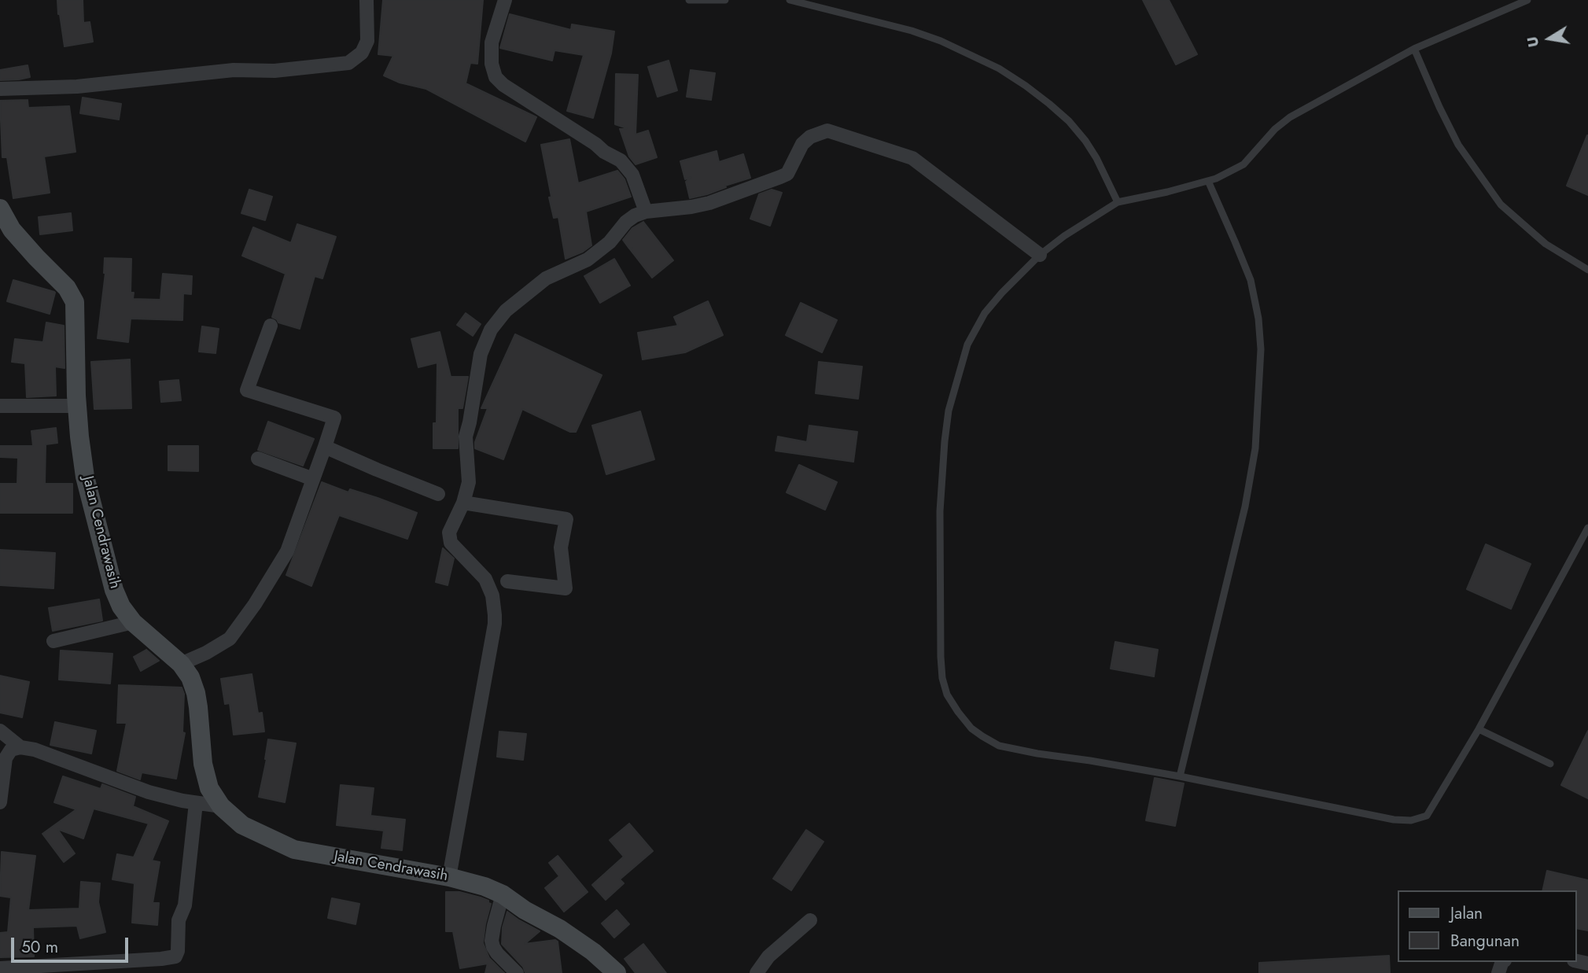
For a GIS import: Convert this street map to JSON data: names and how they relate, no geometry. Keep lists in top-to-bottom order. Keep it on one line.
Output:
{"streets":{"street":["Jalan Cendrawasih"]},"legend":["Jalan","Bangunan"],"scale_bar":"50 m","north":"left"}
